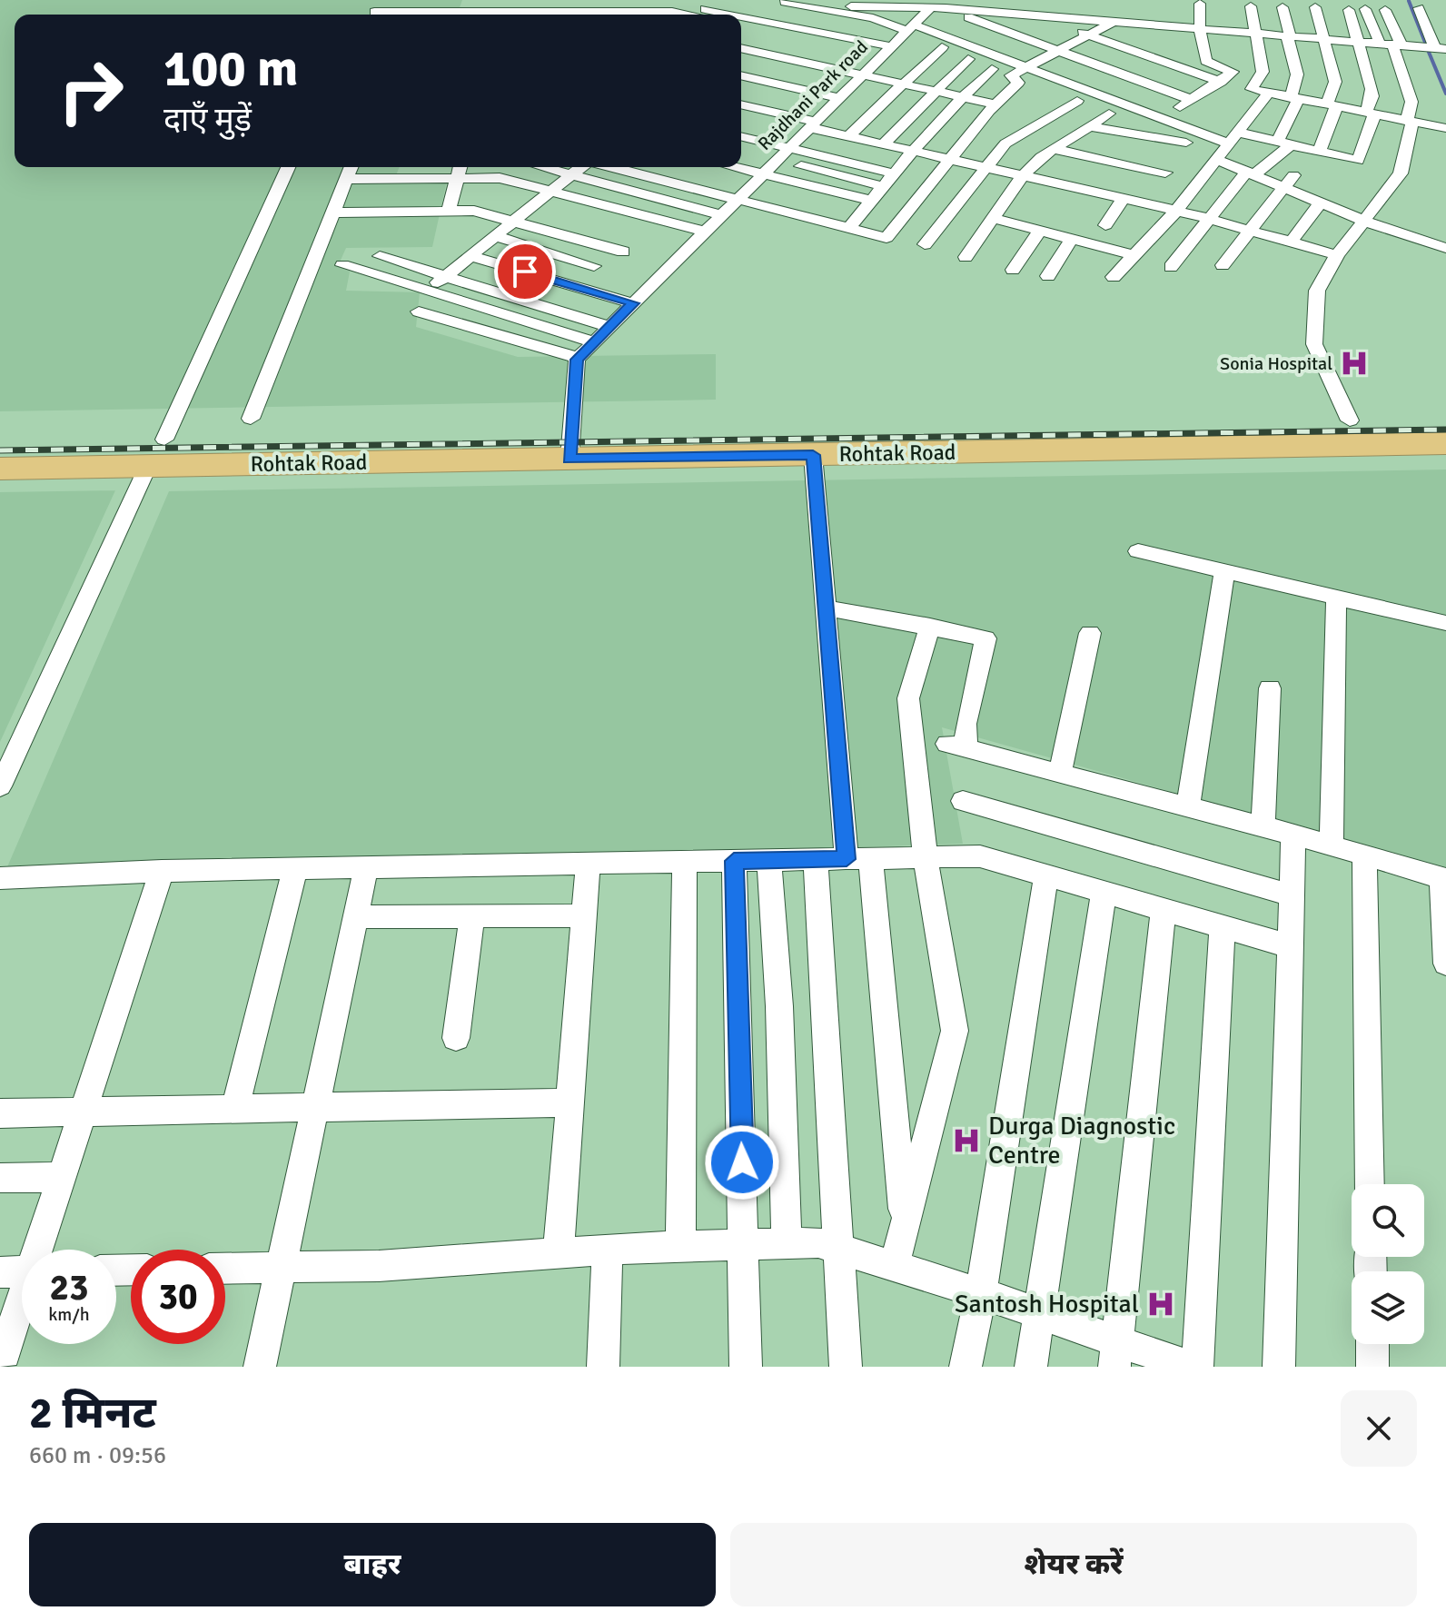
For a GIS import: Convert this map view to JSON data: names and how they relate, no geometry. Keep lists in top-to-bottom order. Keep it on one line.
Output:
{"streets":{"highway":["Rohtak Road"],"street":["Rajdhani Park road"]},"places":{"hospital":["Sonia Hospital","Durga Diagnostic Centre","Santosh Hospital"]},"page":{"turn":["100 m","दाएँ मुड़ें"],"speed":"23 km/h","limit":"30","heading":["2 मिनट","660 m · 09:56"],"buttons":["बाहर","शेयर करें"]}}
